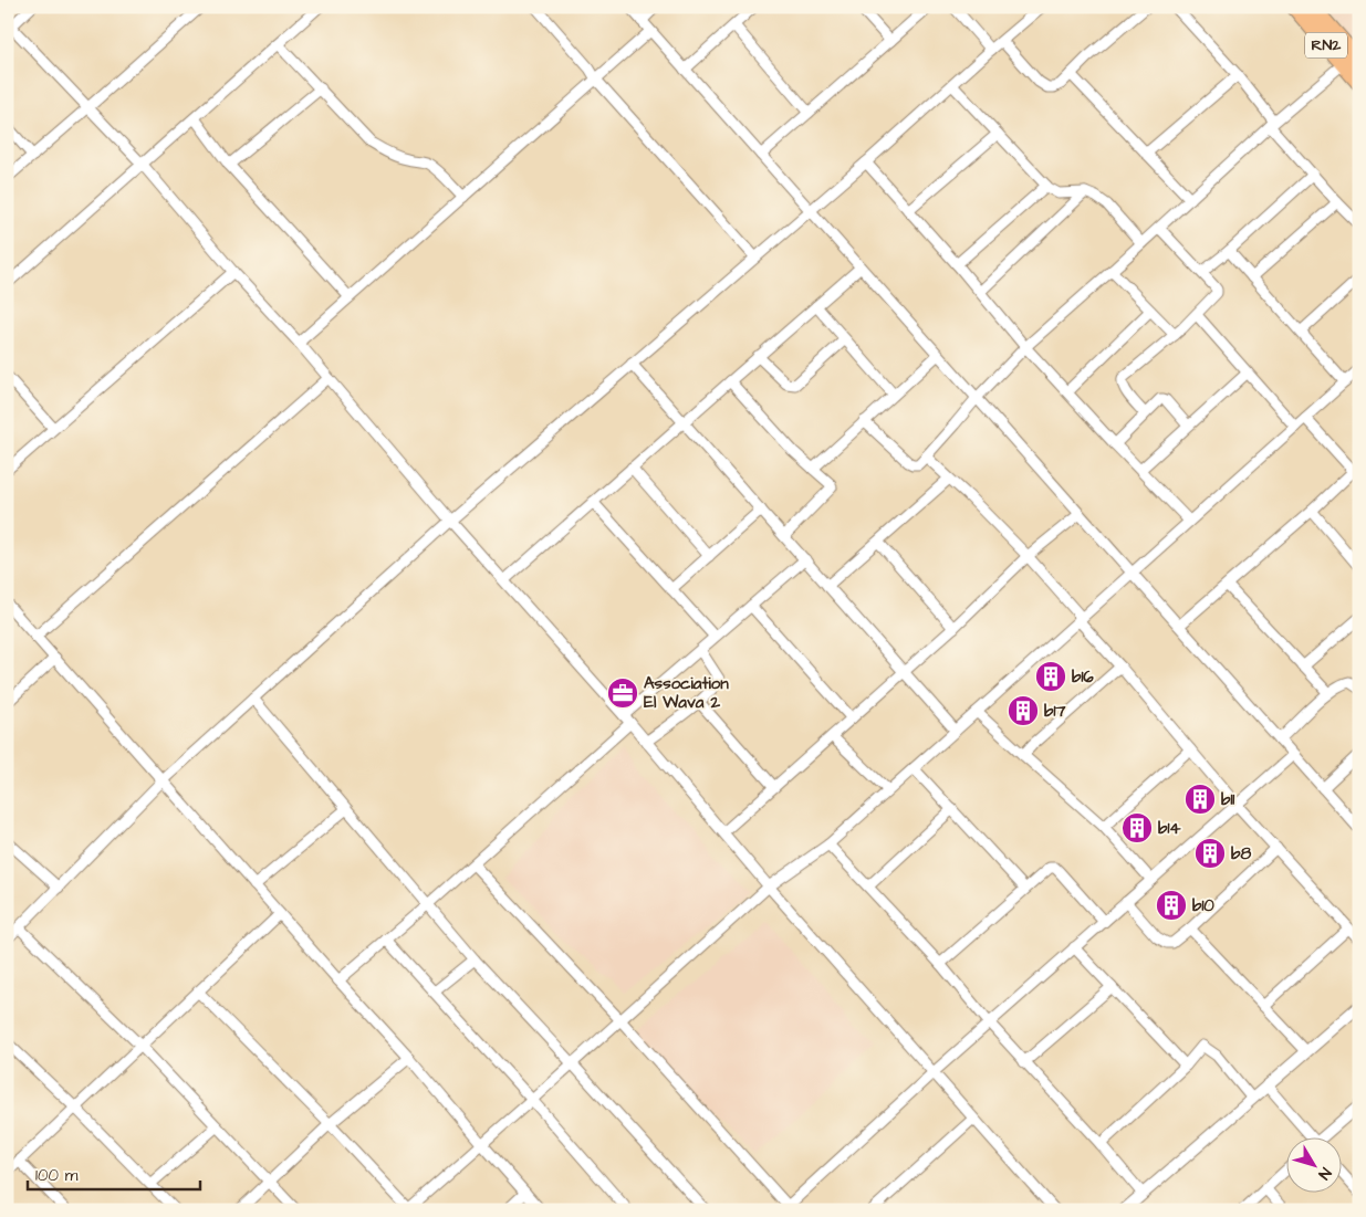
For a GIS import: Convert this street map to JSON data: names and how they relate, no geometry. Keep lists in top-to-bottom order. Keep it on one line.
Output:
{"streets":{"highway":["RN2"]},"places":{"building":["b16","b17","b11","b14","b8","b10"],"office":["Association El Wava 2"]},"scale_bar":"100 m","north":"bottom right"}
